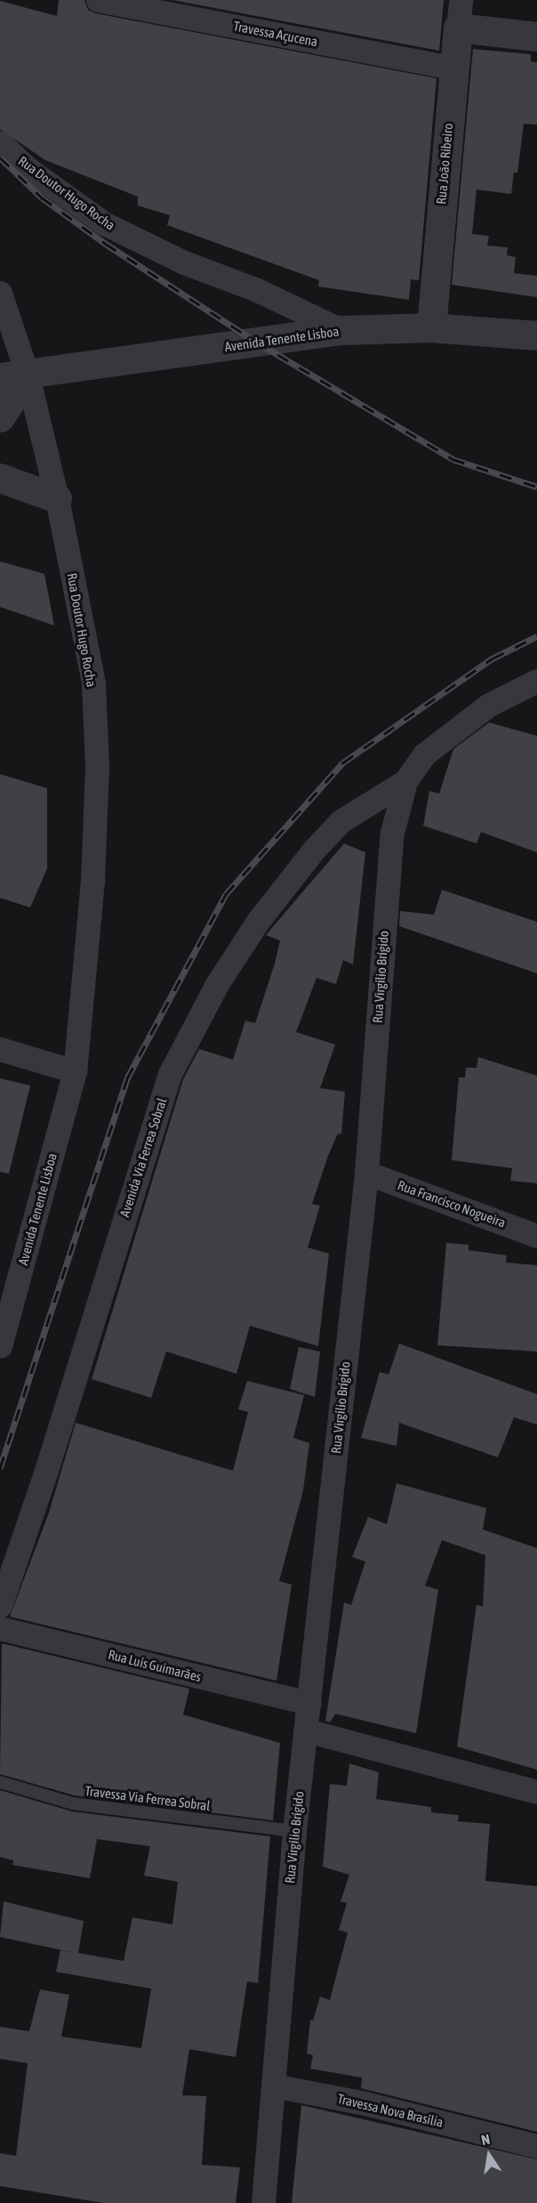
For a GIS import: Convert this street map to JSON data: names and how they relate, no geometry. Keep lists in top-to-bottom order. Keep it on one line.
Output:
{"streets":{"street":["Travessa Açucena","Rua João Ribeiro","Rua Doutor Hugo Rocha","Avenida Tenente Lisboa","Rua Virgílio Brígido","Avenida Via Ferrea Sobral","Rua Francisco Nogueira","Rua Luís Guimarães","Travessa Nova Brasília"],"lane":["Travessa Via Ferrea Sobral"]},"crossings":[["Travessa Açucena","Rua João Ribeiro"],["Rua João Ribeiro","Avenida Tenente Lisboa"],["Rua Doutor Hugo Rocha","Avenida Tenente Lisboa"],["Rua Virgílio Brígido","Avenida Via Ferrea Sobral"],["Rua Virgílio Brígido","Rua Francisco Nogueira"],["Rua Virgílio Brígido","Rua Luís Guimarães"],["Rua Virgílio Brígido","Travessa Via Ferrea Sobral"],["Rua Virgílio Brígido","Travessa Nova Brasília"]],"north":"top"}
